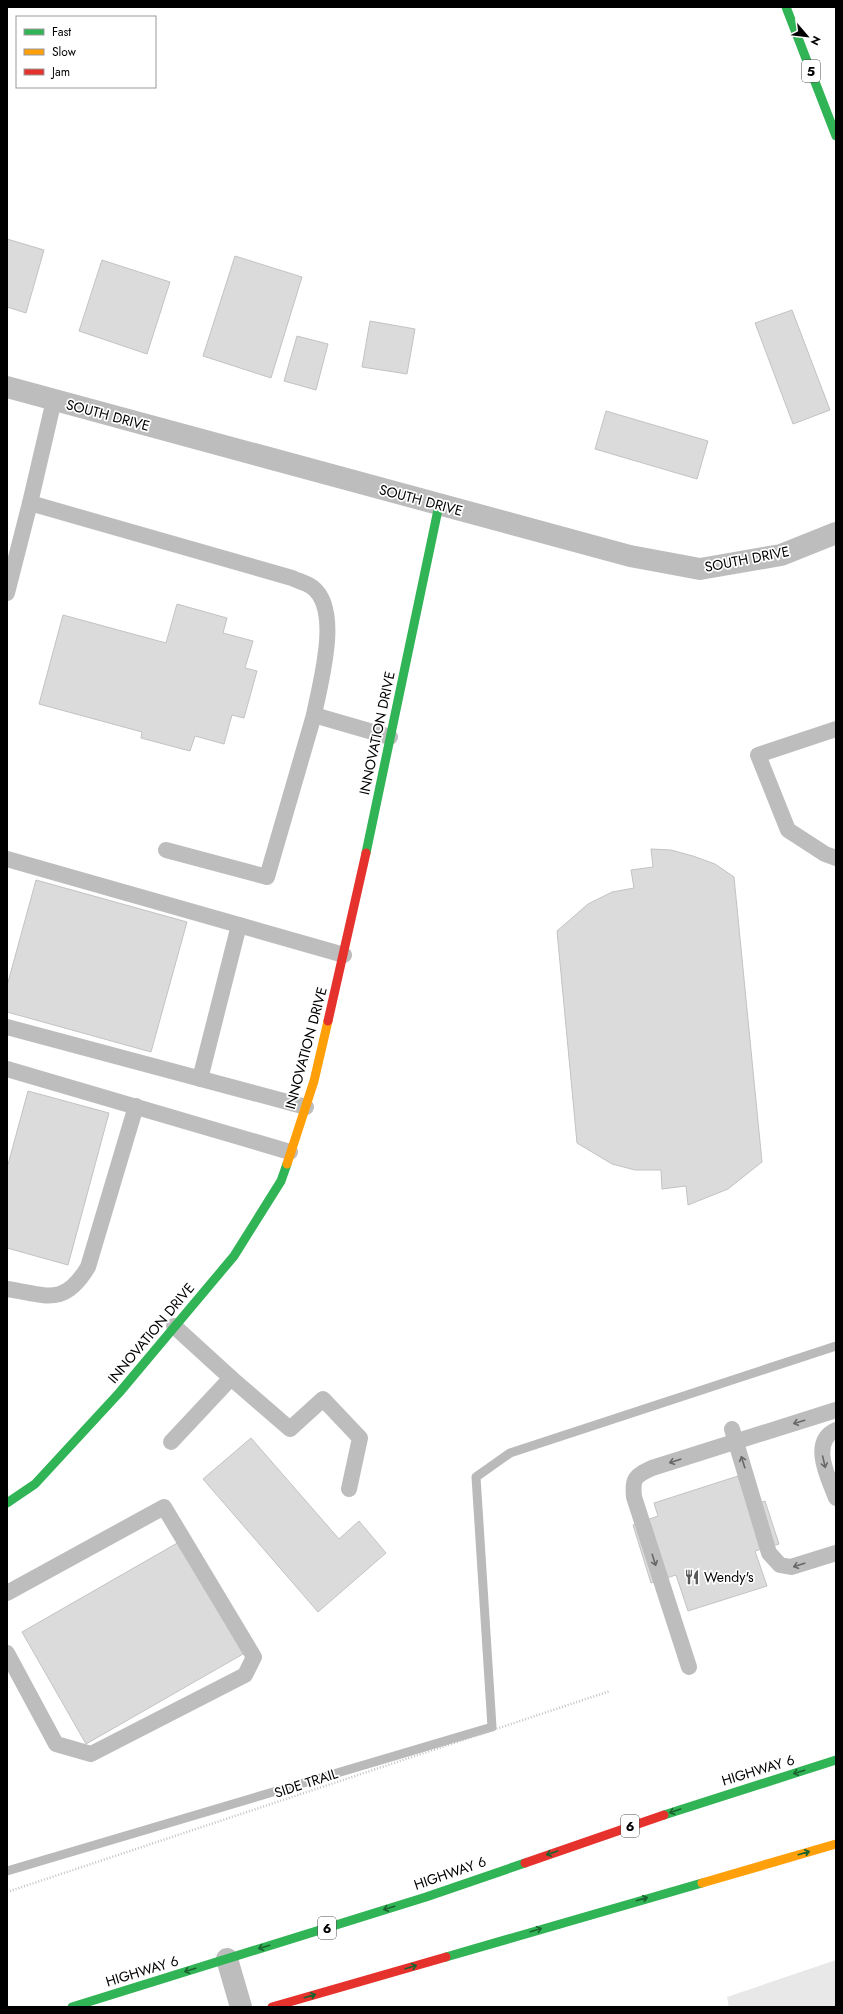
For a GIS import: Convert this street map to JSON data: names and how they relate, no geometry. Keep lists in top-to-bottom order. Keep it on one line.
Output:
{"streets":{"main road":["5","INNOVATION DRIVE","HIGHWAY 6","6"],"street":["SOUTH DRIVE"],"path":["SIDE TRAIL"]},"crossings":[["SOUTH DRIVE","INNOVATION DRIVE"]],"places":{"restaurant":["Wendy's"]},"legend":["Fast","Slow","Jam"],"north":"bottom right"}
